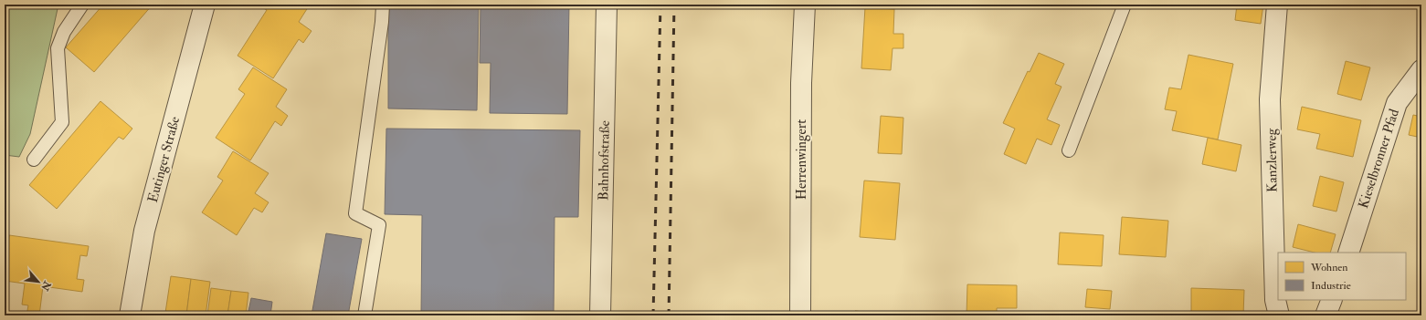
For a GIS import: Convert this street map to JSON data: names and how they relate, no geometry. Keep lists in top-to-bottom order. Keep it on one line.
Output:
{"streets":{"street":["Kieselbronner Pfad","Eutinger Straße","Herrenwingert","Bahnhofstraße","Kanzlerweg"]},"legend":["Wohnen","Industrie"],"north":"bottom right"}
